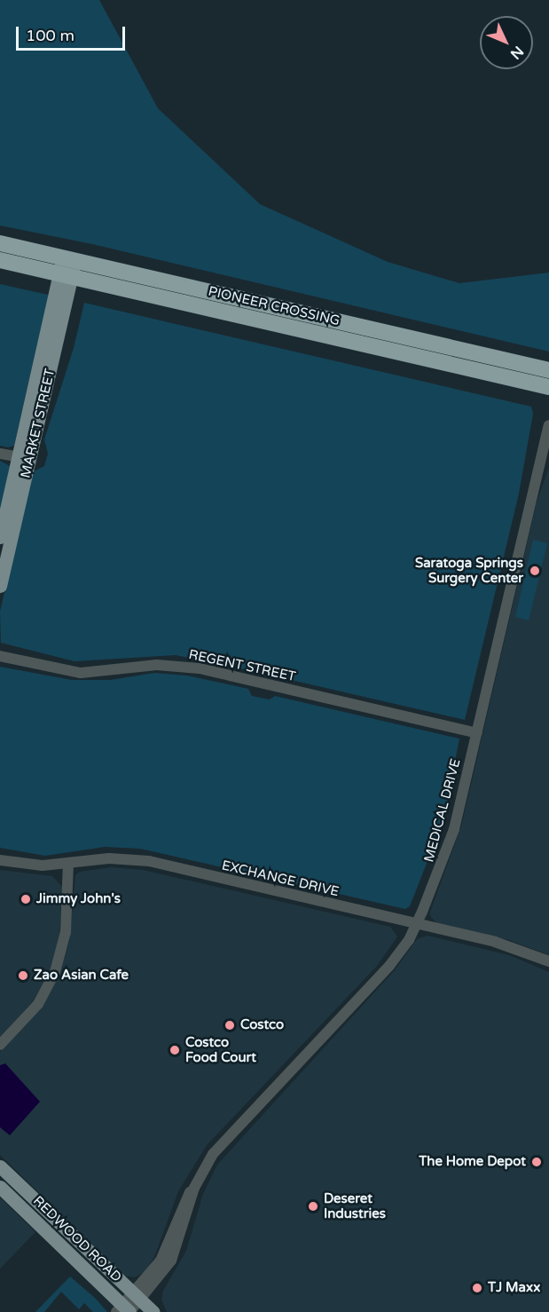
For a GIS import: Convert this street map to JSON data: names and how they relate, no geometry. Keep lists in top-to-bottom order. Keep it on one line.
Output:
{"streets":{"highway":["PIONEER CROSSING"],"main road":["MARKET STREET","REDWOOD ROAD"],"street":["REGENT STREET","MEDICAL DRIVE","EXCHANGE DRIVE"]},"crossings":[["PIONEER CROSSING","MARKET STREET"],["REGENT STREET","MEDICAL DRIVE"],["MEDICAL DRIVE","EXCHANGE DRIVE"],["MEDICAL DRIVE","REDWOOD ROAD"]],"places":["Saratoga Springs Surgery Center","Jimmy John's","Zao Asian Cafe","Costco","Costco Food Court","The Home Depot","Deseret Industries","TJ Maxx"],"scale_bar":"100 m","north":"bottom right"}
